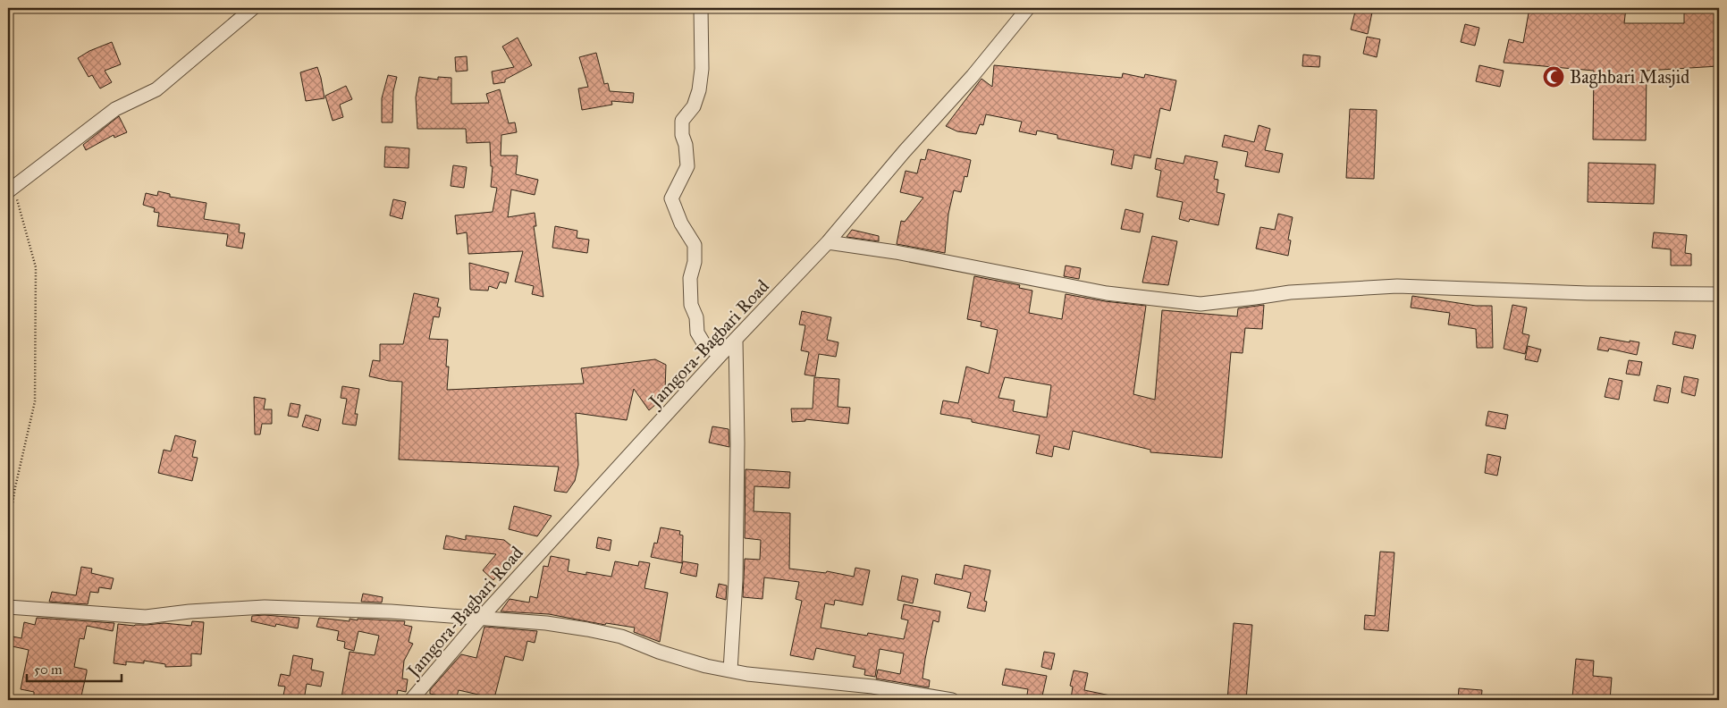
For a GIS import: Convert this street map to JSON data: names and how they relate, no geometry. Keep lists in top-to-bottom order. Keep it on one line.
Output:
{"streets":{"street":["Jamgora-Bagbari Road"]},"places":{"mosque":["Baghbari Masjid"]},"scale_bar":"50 m"}
